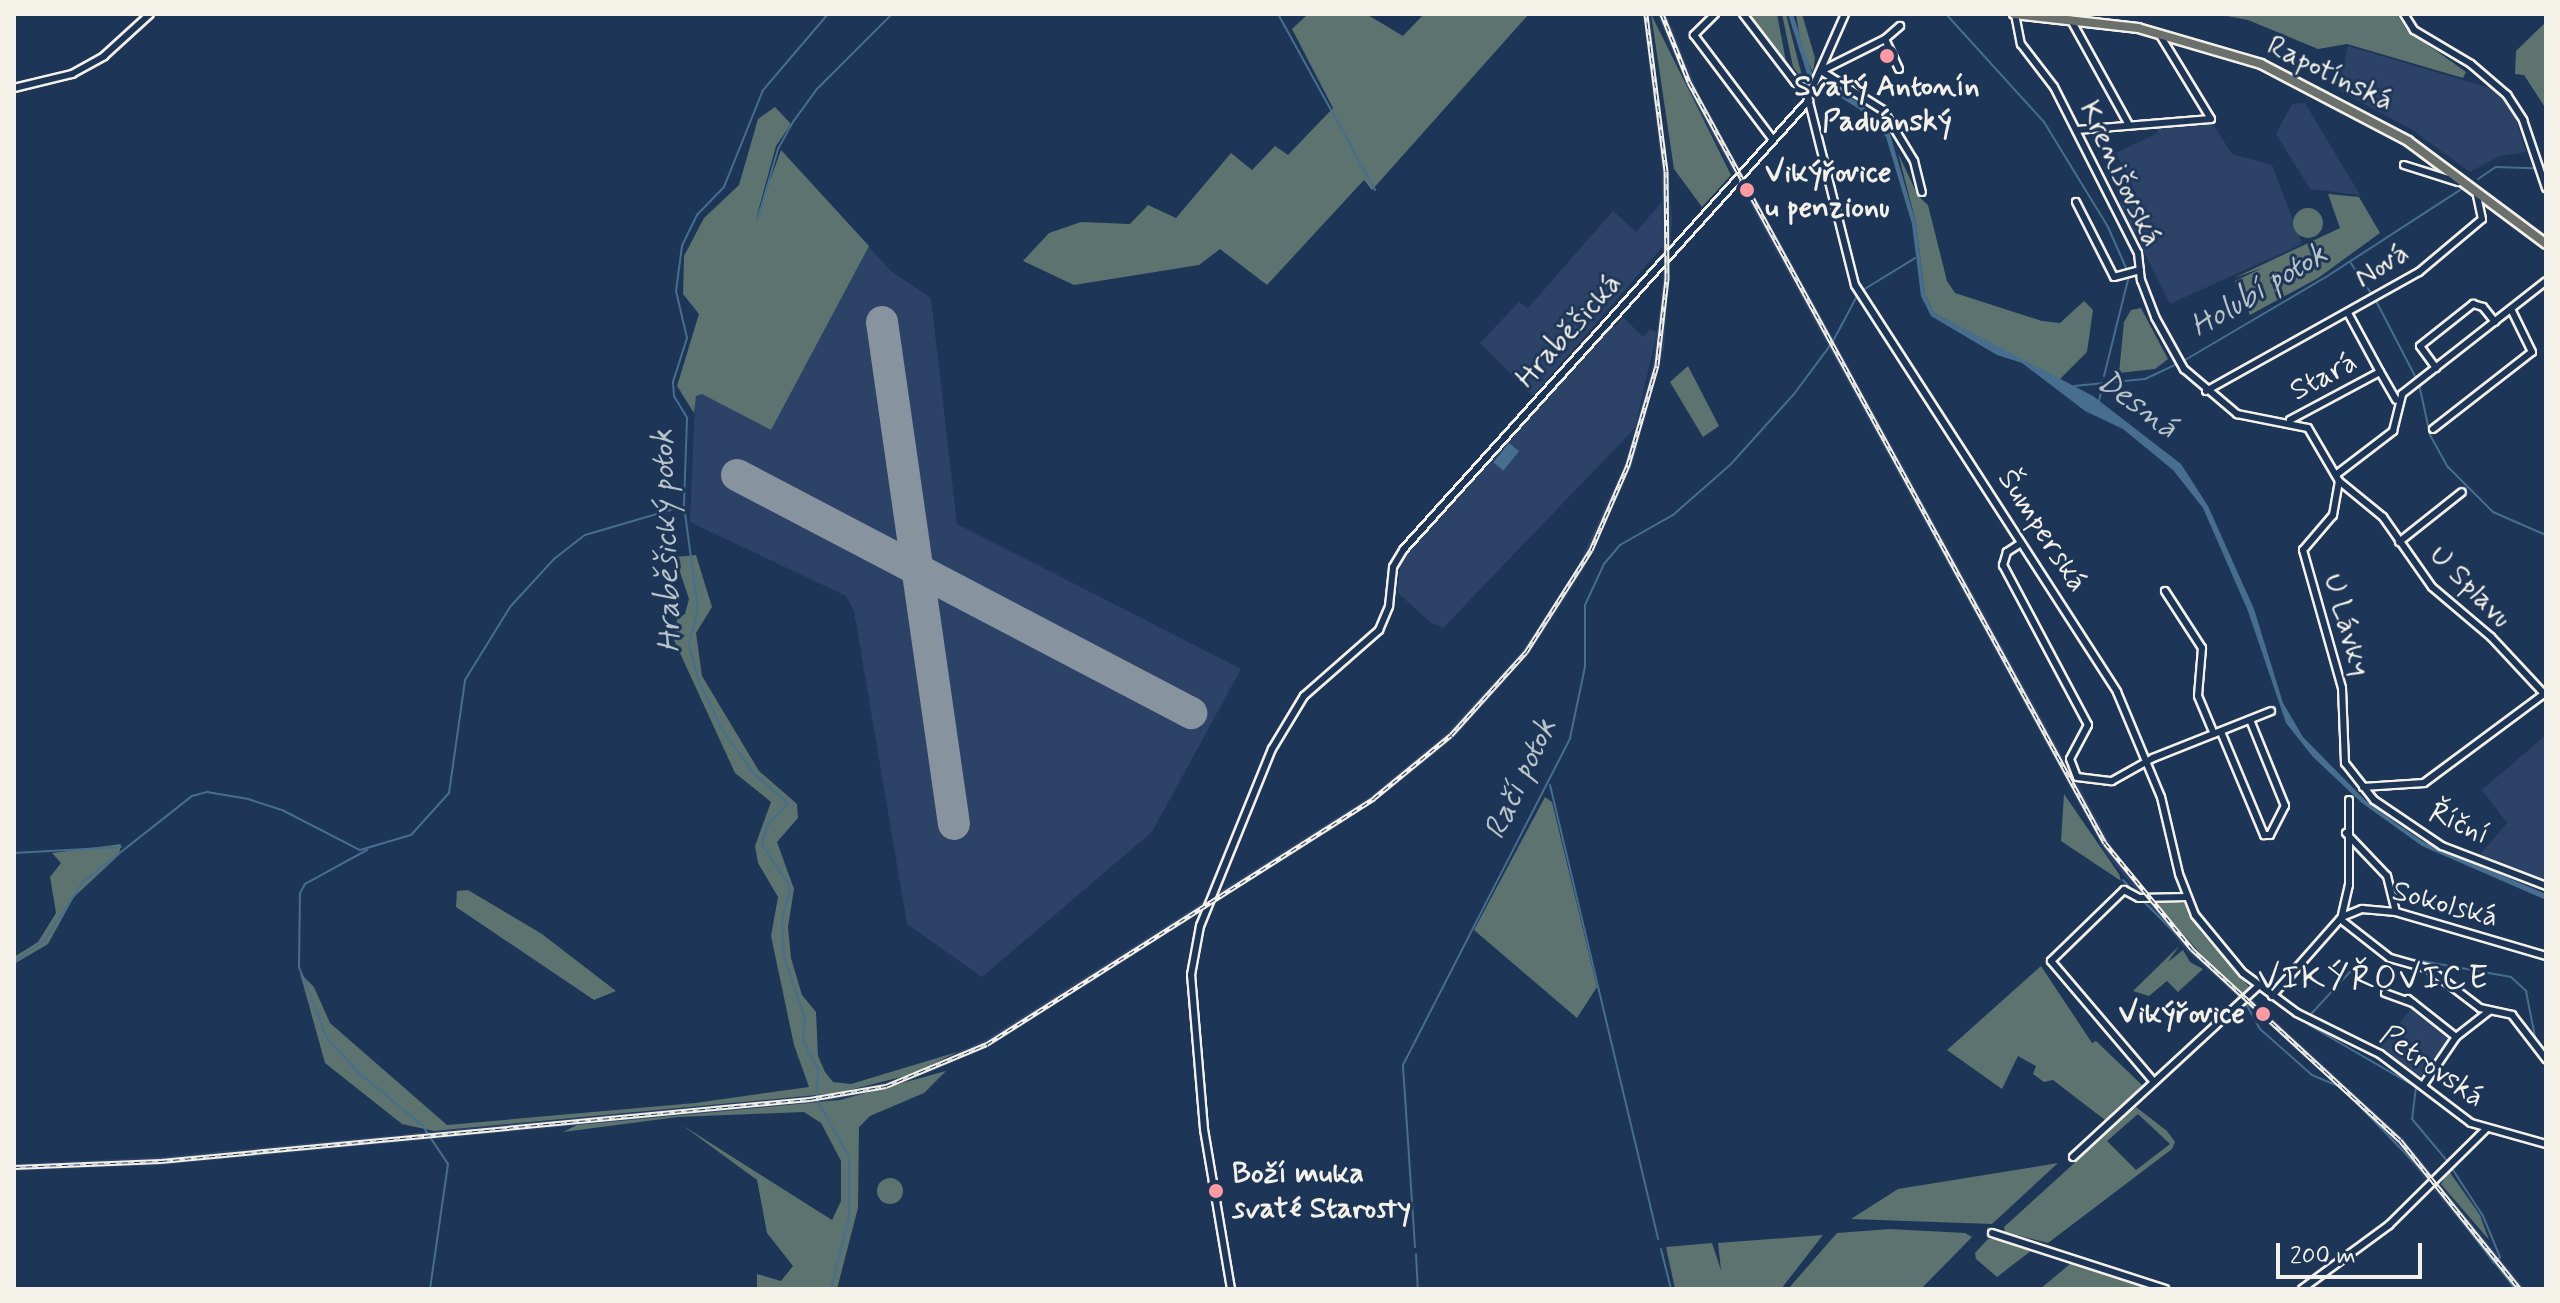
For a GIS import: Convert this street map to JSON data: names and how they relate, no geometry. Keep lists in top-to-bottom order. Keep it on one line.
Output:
{"streets":{"main road":["Rapotínská"],"street":["Krenišovská","Nová","Hraběšická","Stará","Šumperská","U Splavu","U Lávky","Říční","Sokolská","Petrovská"]},"crossings":[["Rapotínská","Krenišovská"],["Krenišovská","Nová"],["Nová","Stará"],["Hraběšická","Šumperská"],["Stará","U Splavu"],["Šumperská","Petrovská"],["U Splavu","U Lávky"],["U Lávky","Říční"]],"districts":["VIKÝŘOVICE"],"water":["Holubí potok","Desná","Hraběšický potok","Račí potok"],"places":["Svatý Antonín Paduánský","Vikýřovice u penzionu","Vikýřovice","Boží muka svaté Starosty"],"scale_bar":"200 m"}
